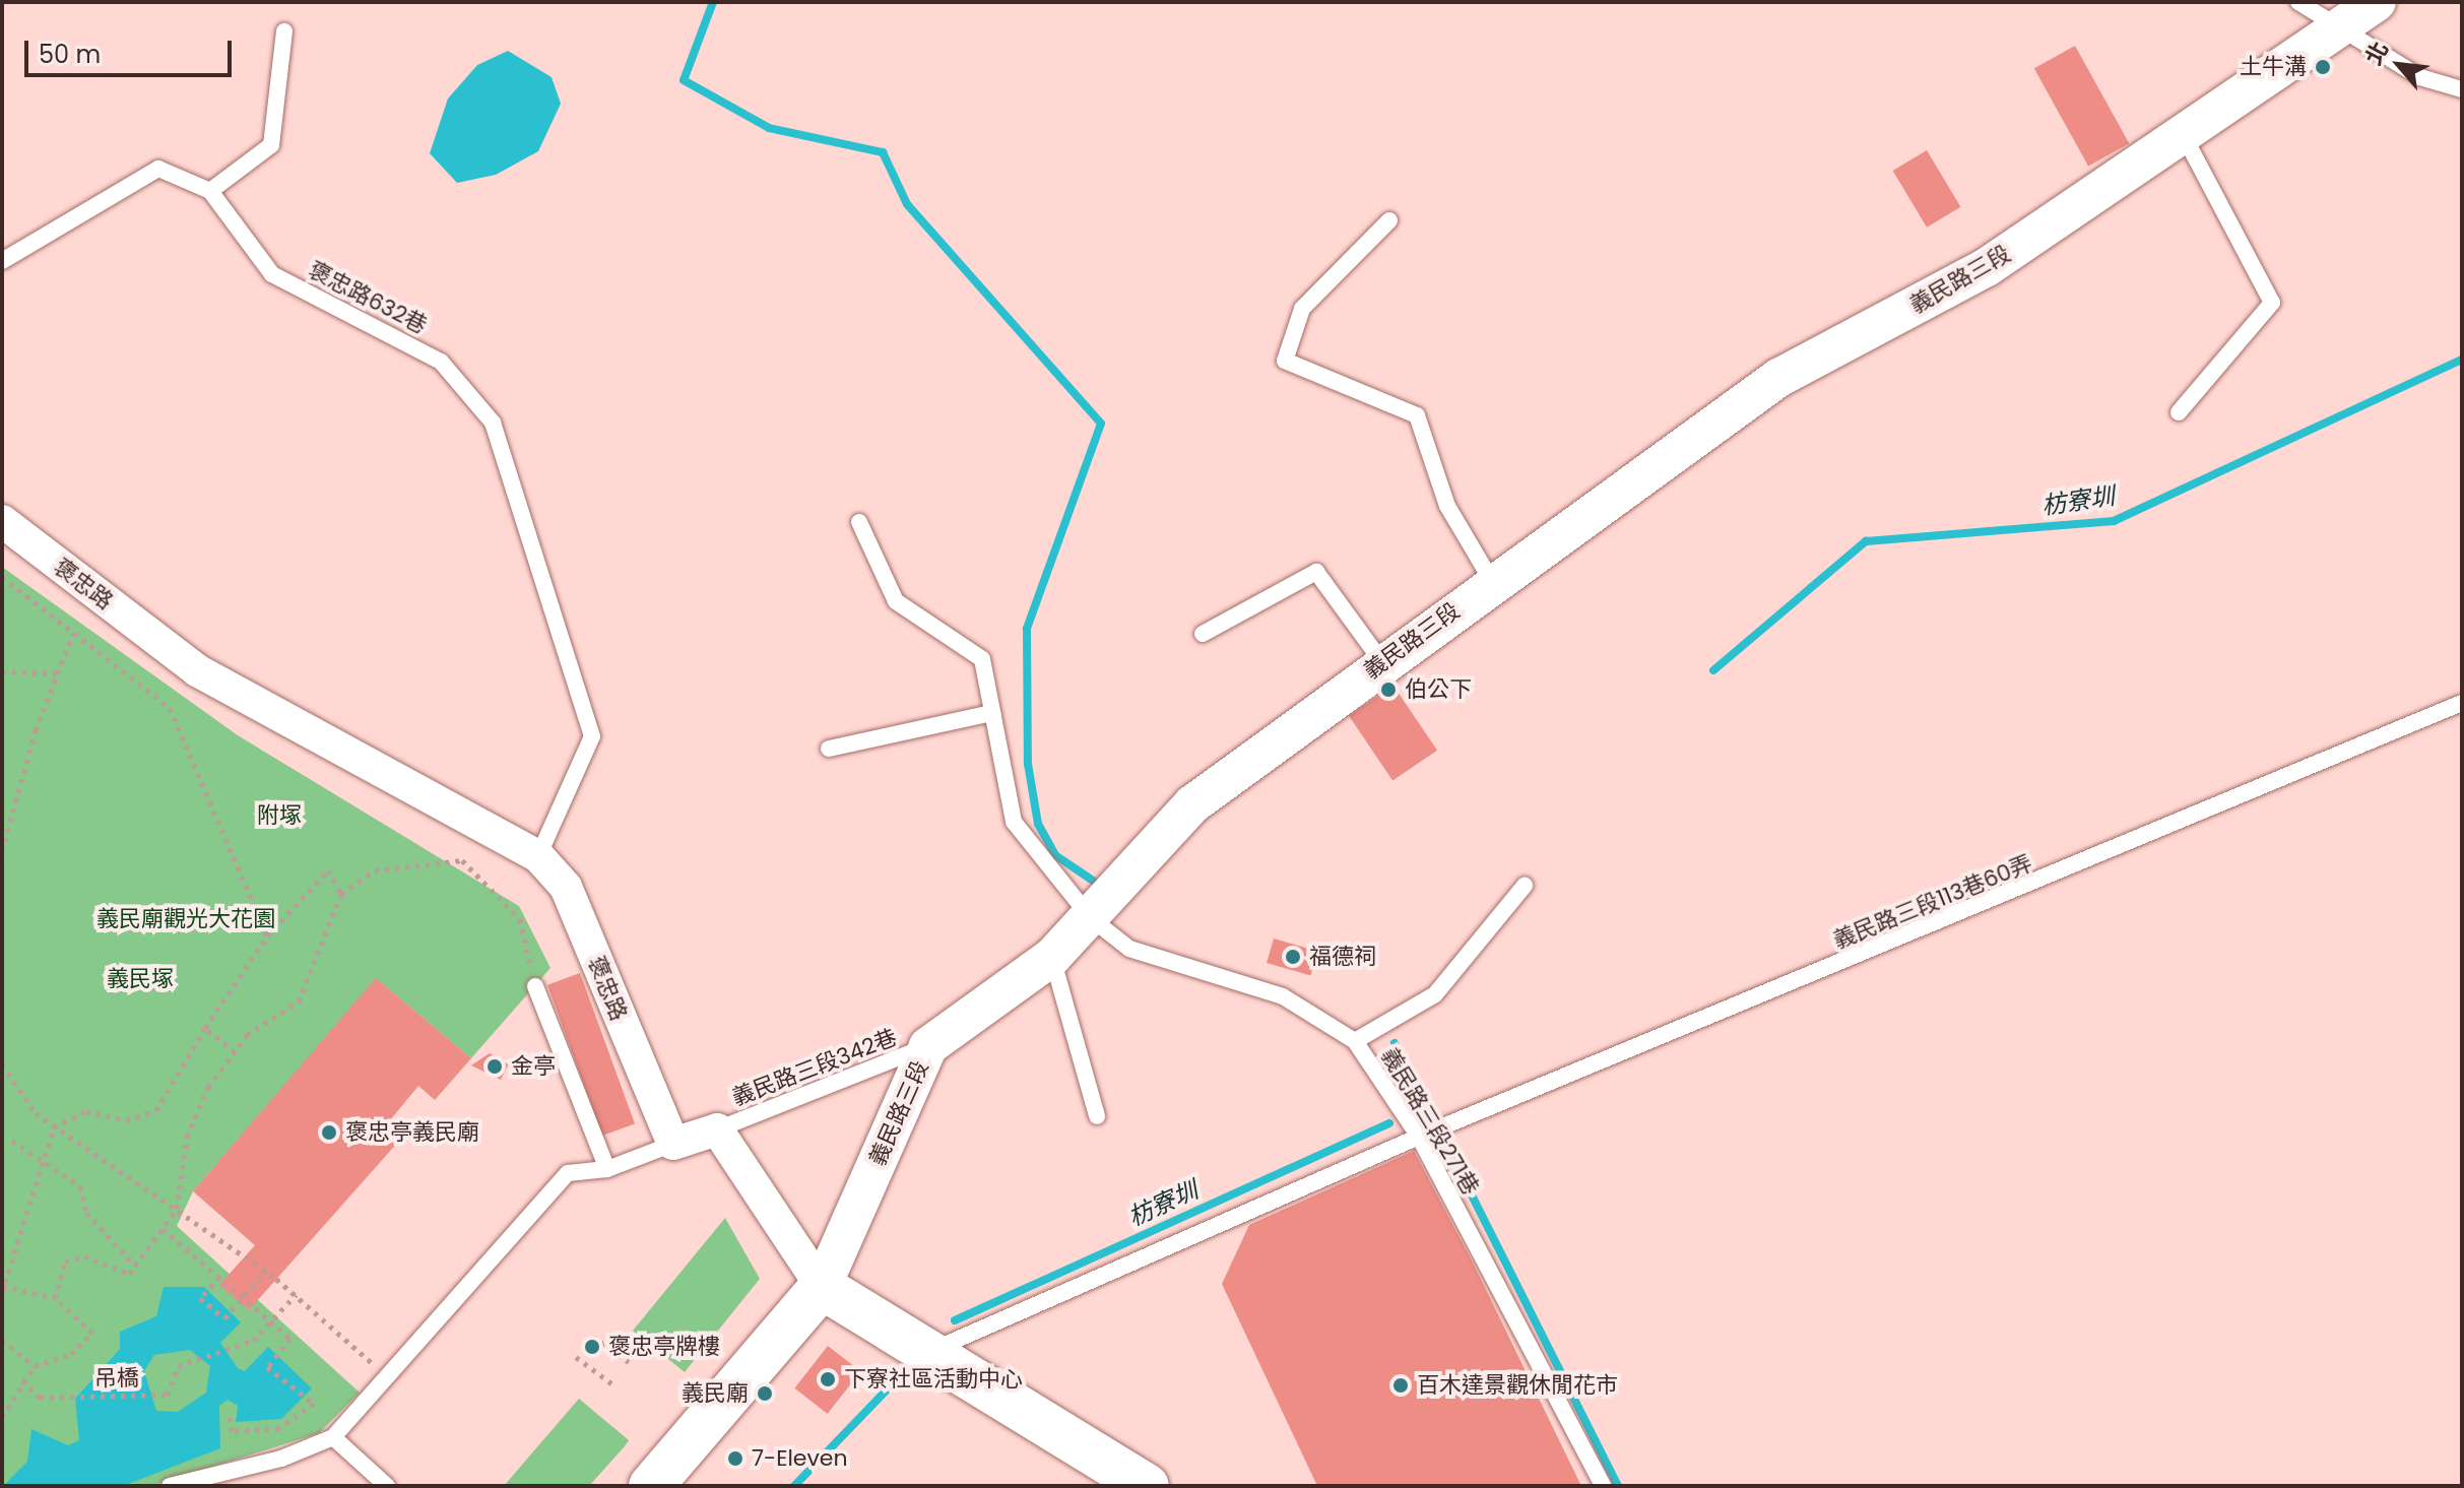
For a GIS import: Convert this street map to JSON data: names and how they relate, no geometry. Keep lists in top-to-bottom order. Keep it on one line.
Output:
{"streets":{"main road":["義民路三段"],"street":["褒忠路"],"lane":["褒忠路632巷","義民路三段113巷60弄","義民路三段342巷","義民路三段271巷"],"path":["吊橋"]},"crossings":[["義民路三段","義民路三段342巷"],["義民路三段","義民路三段271巷"],["褒忠路632巷","褒忠路"],["義民路三段113巷60弄","義民路三段271巷"]],"water":["枋寮圳"],"parks":["附塚","義民廟觀光大花園","義民塚"],"places":["土牛溝","伯公下","福德祠","金亭","褒忠亭義民廟","褒忠亭牌樓","下寮社區活動中心","百木達景觀休閒花市","義民廟","7-Eleven"],"scale_bar":"50 m","north":"top left"}
